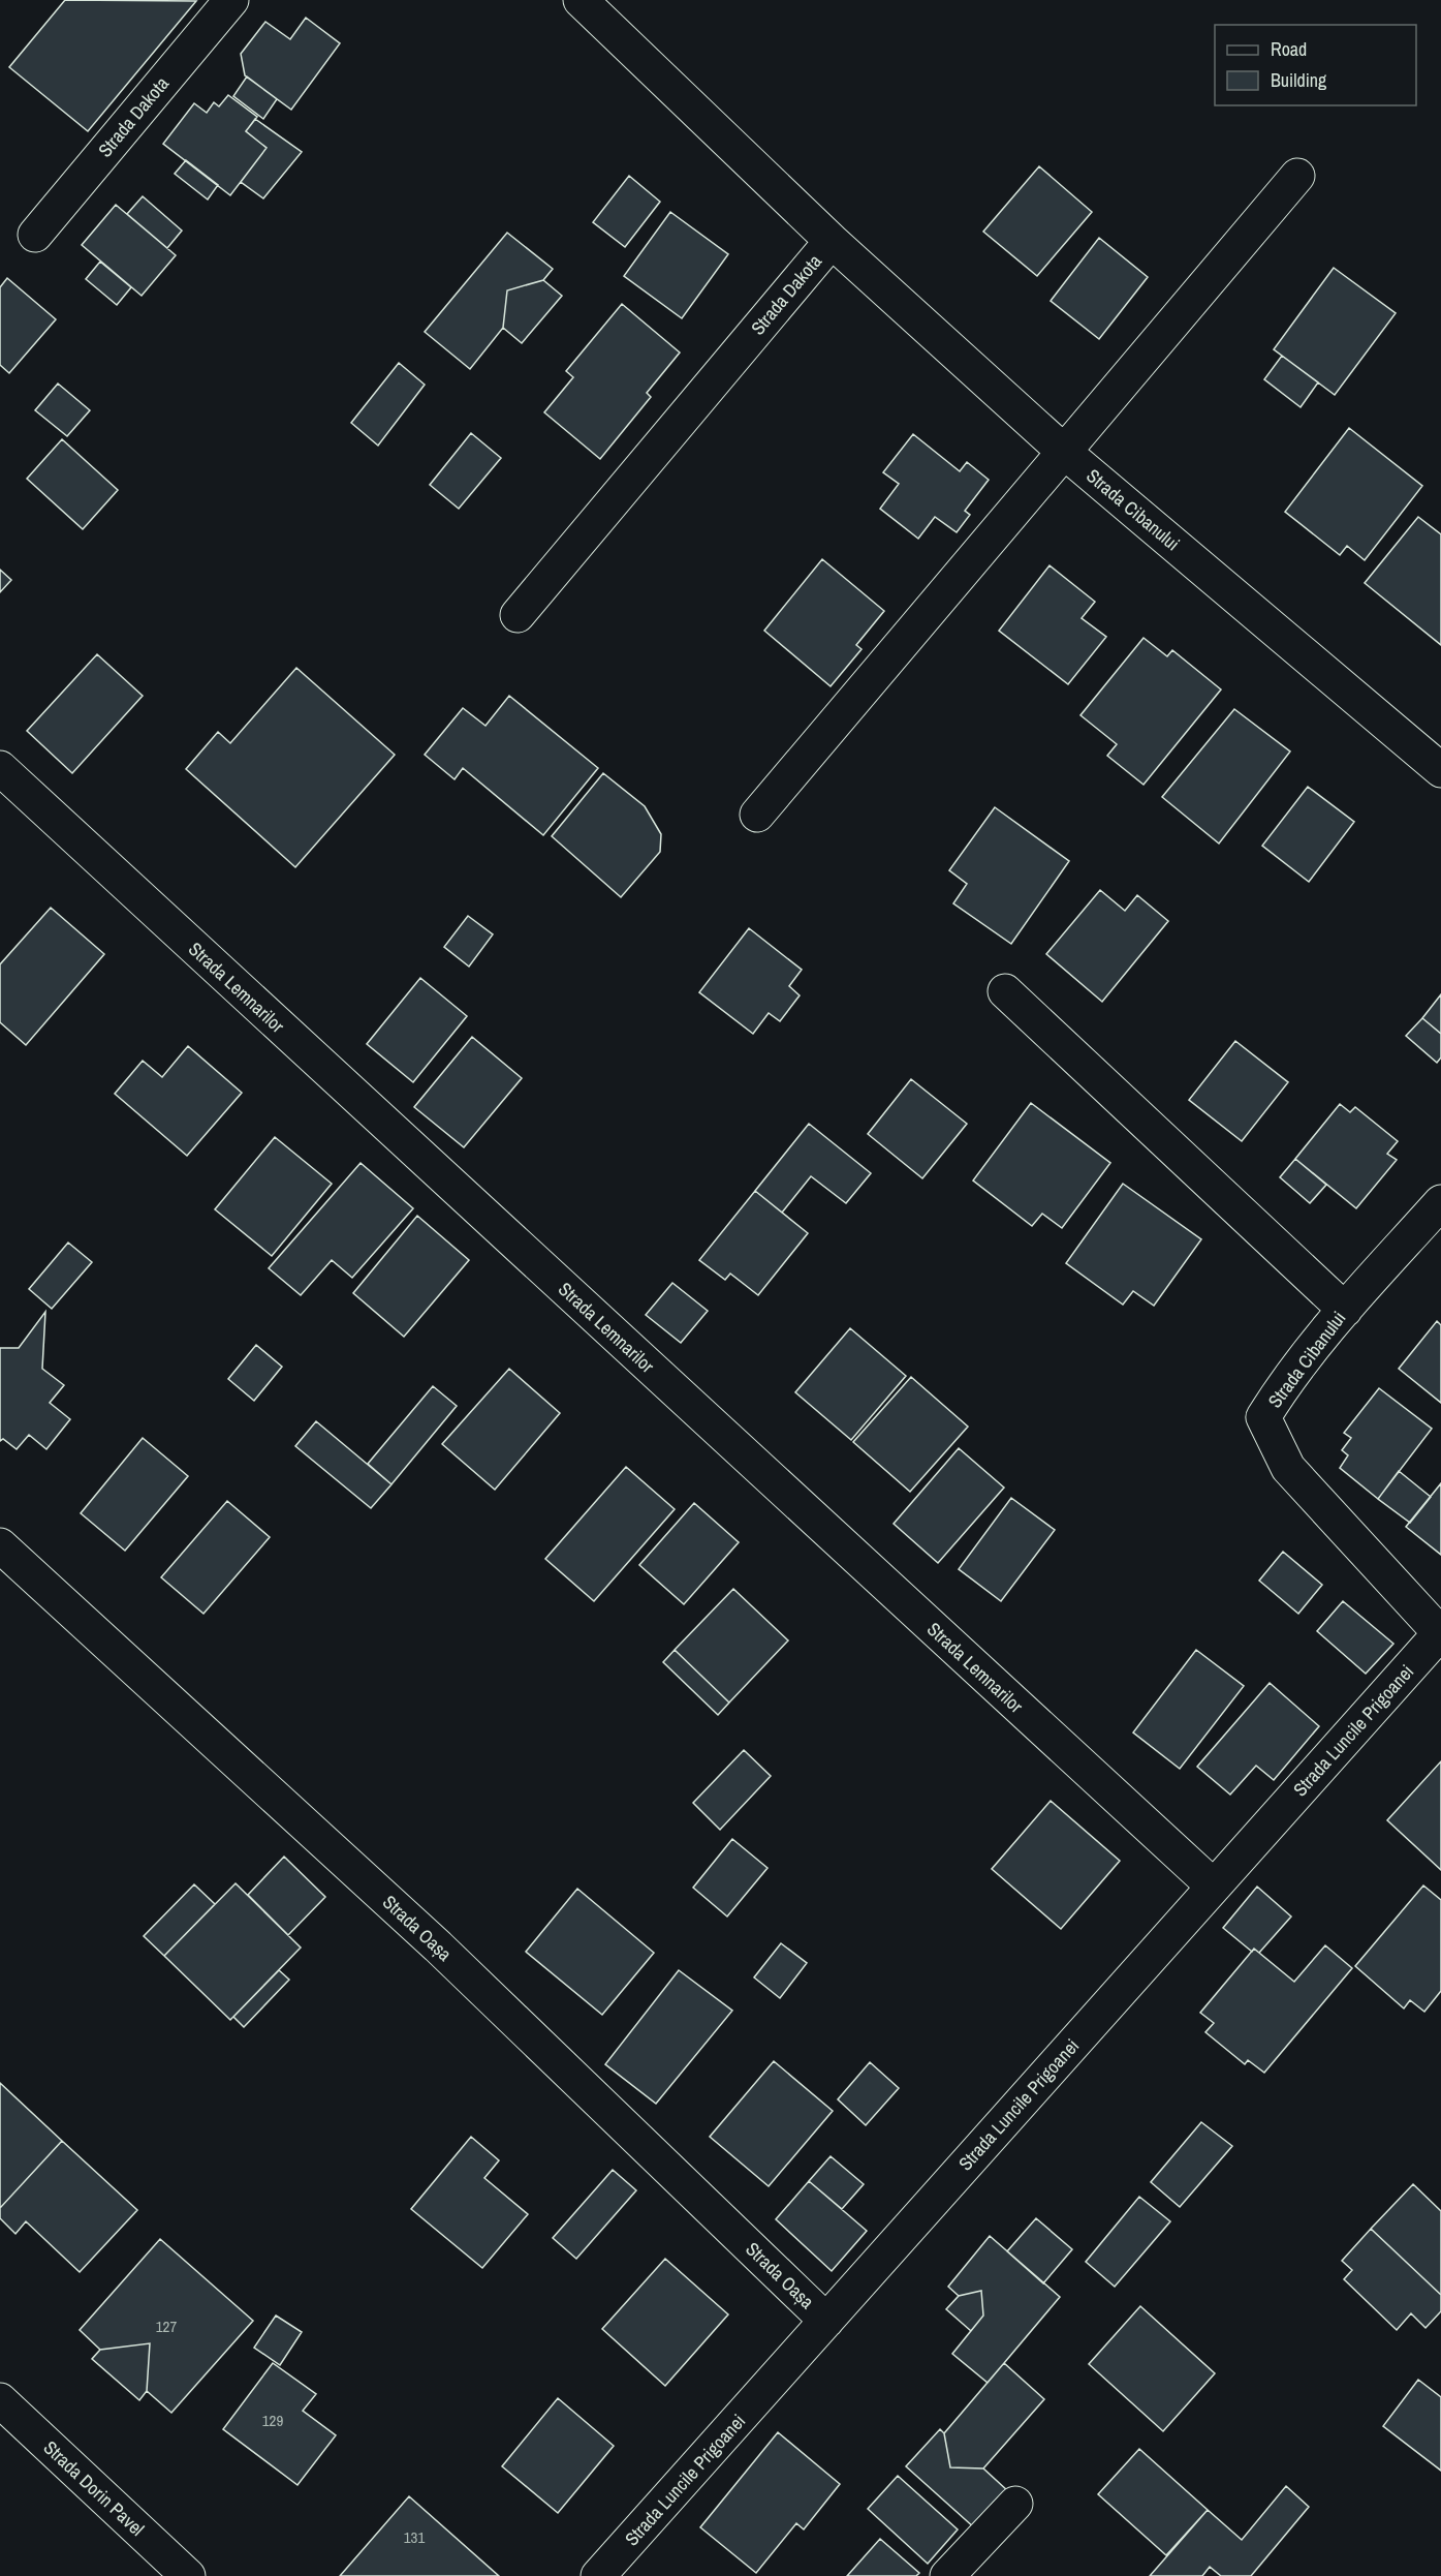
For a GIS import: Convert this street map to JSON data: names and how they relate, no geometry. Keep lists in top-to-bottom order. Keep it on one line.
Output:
{"streets":{"street":["Strada Dakota","Strada Cibanului","Strada Lemnarilor","Strada Luncile Prigoanei","Strada Oașa","Strada Dorin Pavel"]},"crossings":[["Strada Dakota","Strada Cibanului"],["Strada Cibanului","Strada Luncile Prigoanei"],["Strada Lemnarilor","Strada Luncile Prigoanei"],["Strada Luncile Prigoanei","Strada Oașa"]],"house_numbers":["127","129","131"],"legend":["Road","Building"]}
